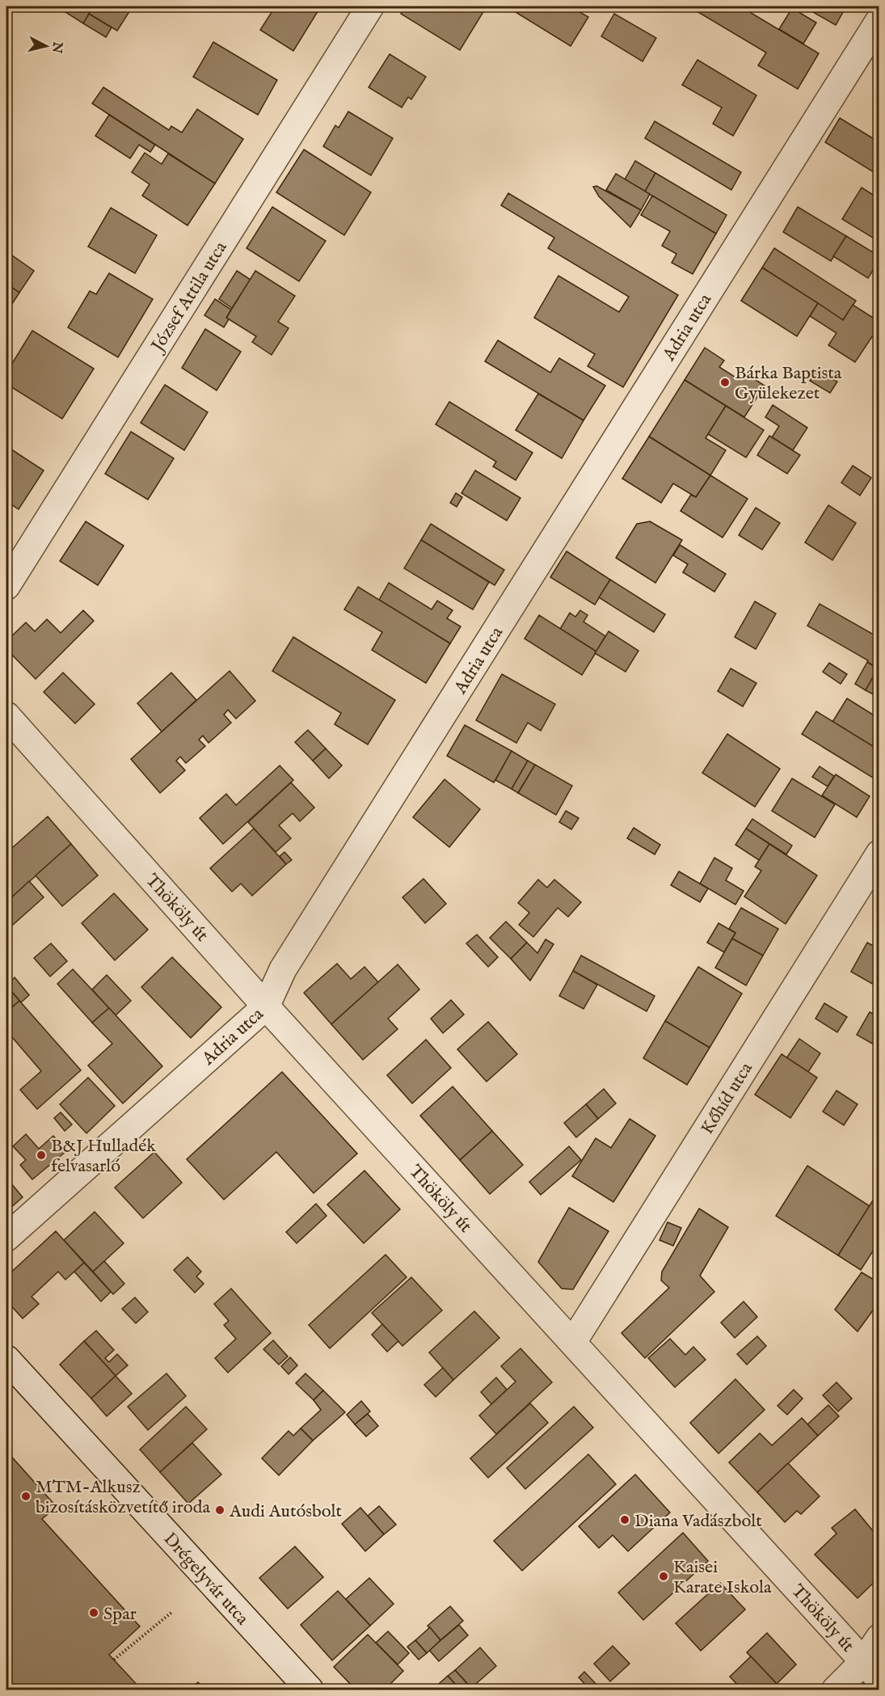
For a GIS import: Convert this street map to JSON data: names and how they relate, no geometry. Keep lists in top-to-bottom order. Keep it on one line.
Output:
{"streets":{"street":["József Attila utca","Adria utca","Thököly út","Kőhíd utca","Drégelyvár utca"]},"crossings":[["Adria utca","Thököly út"],["Thököly út","Kőhíd utca"]],"places":["Bárka Baptista Gyülekezet","B&J Hulladék felvasarló","MTM-Alkusz bizosításközvetítő iroda","Audi Autósbolt","Diana Vadászbolt","Kaisei Karate Iskola","Spar"],"north":"right"}
